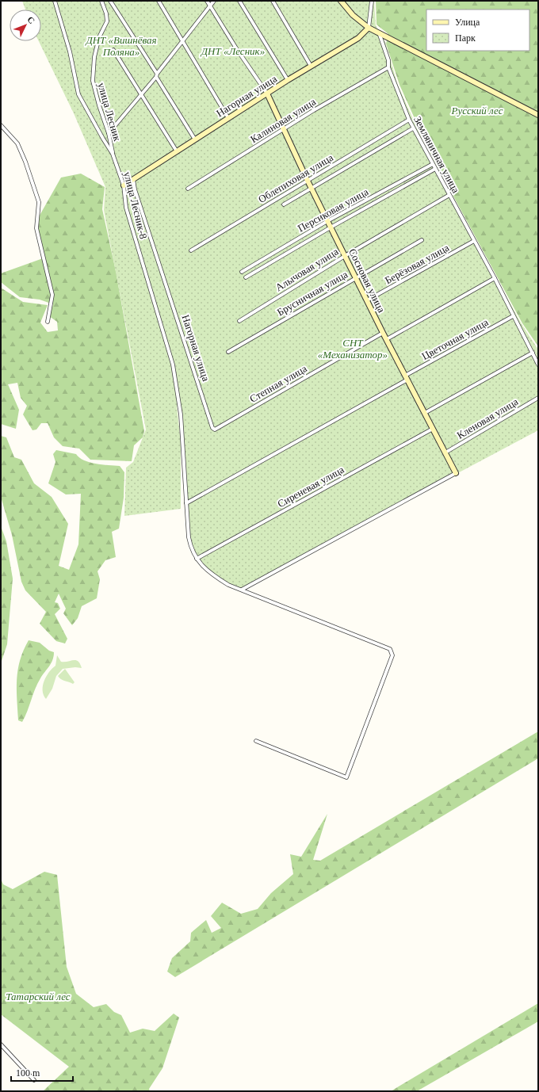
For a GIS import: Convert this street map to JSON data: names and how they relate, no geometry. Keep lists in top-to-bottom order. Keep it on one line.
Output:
{"streets":{"street":["Нагорная улица","улица Лесник","Калиновая улица","Земляничная улица","Облепиховая улица","улица Лесник-8","Персиковая улица","Берёзовая улица","Алычовая улица","Сосновая улица","Брусничная улица","Цветочная улица","Степная улица","Кленовая улица","Сиреневая улица"]},"crossings":[["Нагорная улица","улица Лесник-8"],["Нагорная улица","Сосновая улица"],["Нагорная улица","Степная улица"],["улица Лесник","улица Лесник-8"],["Калиновая улица","Земляничная улица"],["Калиновая улица","Сосновая улица"],["Земляничная улица","Облепиховая улица"],["Земляничная улица","Персиковая улица"],["Земляничная улица","Берёзовая улица"],["Земляничная улица","Алычовая улица"],["Земляничная улица","Цветочная улица"],["Облепиховая улица","Сосновая улица"],["улица Лесник-8","Цветочная улица"],["улица Лесник-8","Сиреневая улица"],["Персиковая улица","Сосновая улица"],["Берёзовая улица","Сосновая улица"],["Алычовая улица","Сосновая улица"],["Сосновая улица","Брусничная улица"],["Сосновая улица","Цветочная улица"],["Сосновая улица","Степная улица"],["Сосновая улица","Кленовая улица"],["Сосновая улица","Сиреневая улица"]],"parks":["ДНТ «Вишнёвая Поляна»","ДНТ «Лесник»","Русский лес","СНТ «Механизатор»","Татарский лес"],"legend":["Улица","Парк"],"scale_bar":"100 m","north":"top right"}
